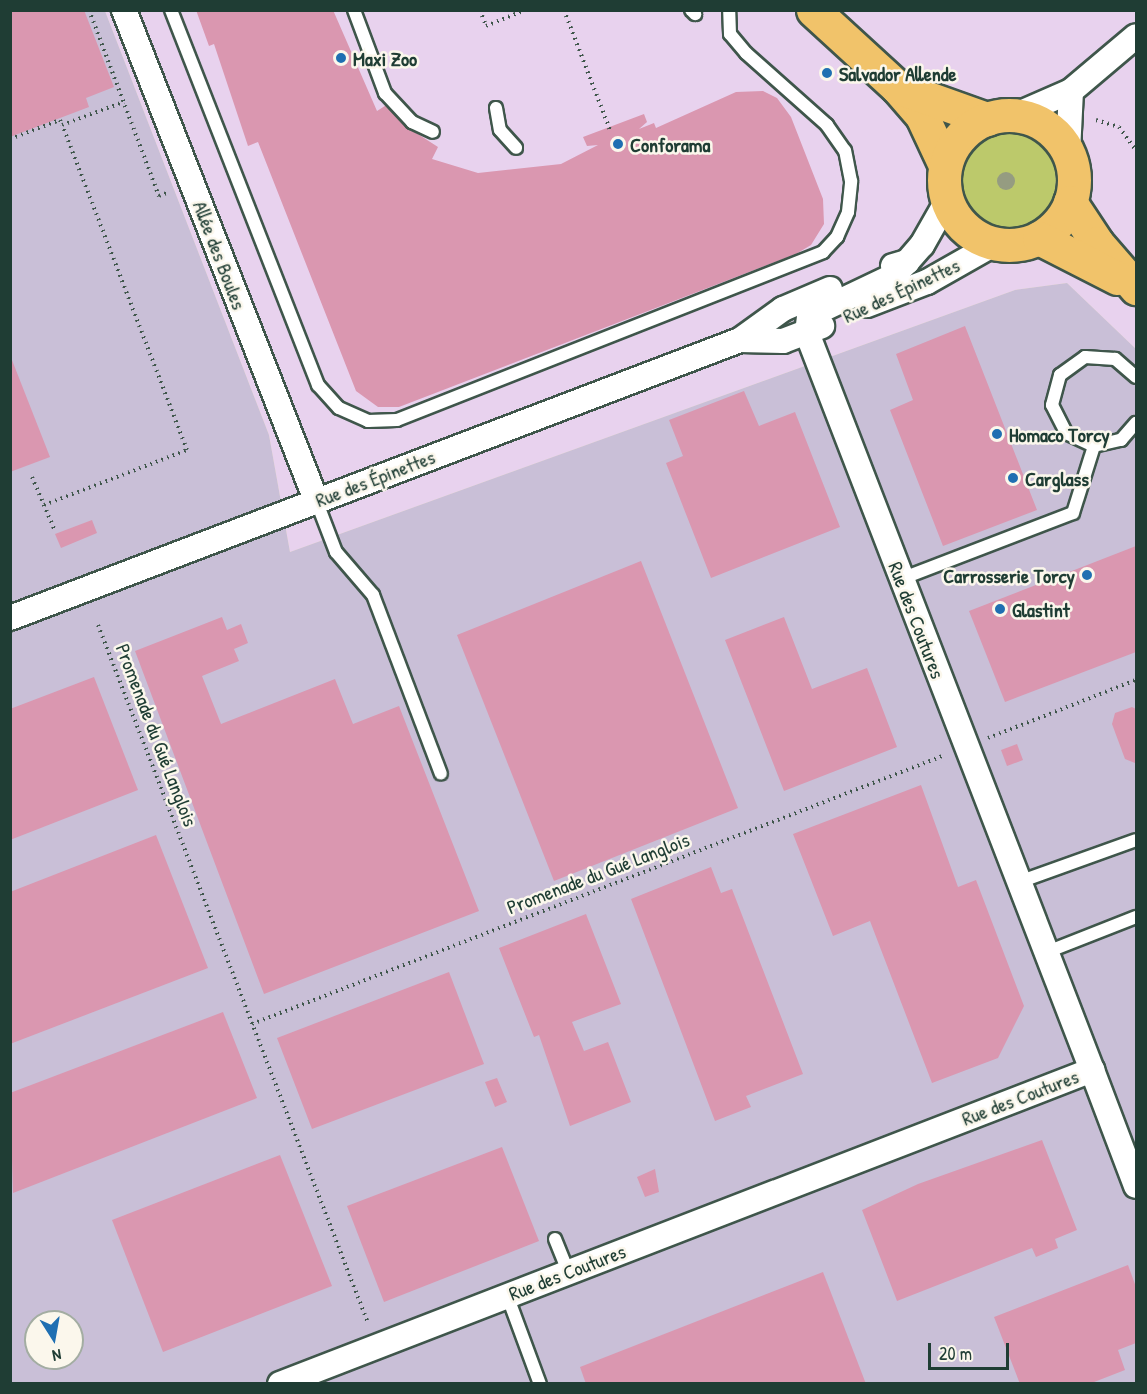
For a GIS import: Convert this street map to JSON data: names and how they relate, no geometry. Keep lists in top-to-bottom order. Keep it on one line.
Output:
{"streets":{"street":["Allée des Boules","Rue des Épinettes","Rue des Coutures"],"path":["Promenade du Gué Langlois"]},"crossings":[["Allée des Boules","Rue des Épinettes"],["Rue des Épinettes","Rue des Coutures"],["Rue des Coutures","Promenade du Gué Langlois"]],"places":["Maxi Zoo","Salvador Allende","Conforama","Homaco Torcy","Carglass","Carrosserie Torcy","Glastint"],"scale_bar":"20 m","north":"bottom"}
